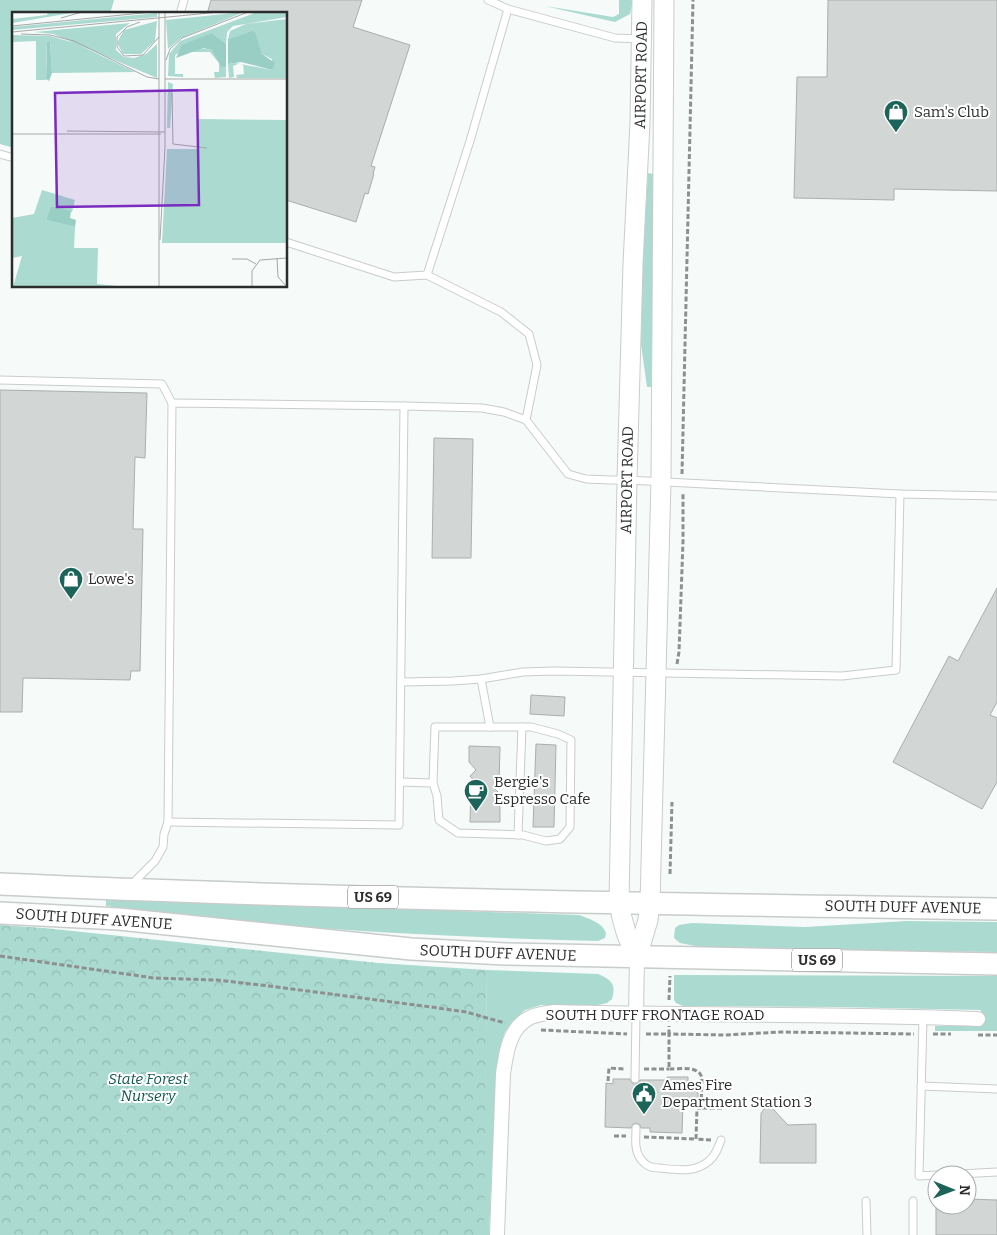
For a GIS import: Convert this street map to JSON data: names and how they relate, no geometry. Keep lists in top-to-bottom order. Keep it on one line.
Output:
{"streets":{"main road":["AIRPORT ROAD","US 69","SOUTH DUFF AVENUE"],"street":["SOUTH DUFF FRONTAGE ROAD"]},"crossings":[["AIRPORT ROAD","SOUTH DUFF AVENUE"],["AIRPORT ROAD","SOUTH DUFF FRONTAGE ROAD"]],"parks":["State Forest Nursery"],"places":{"shop":["Sam's Club","Lowe's"],"cafe":["Bergie's Espresso Cafe"],"public building":["Ames Fire Department Station 3"]},"north":"right"}
